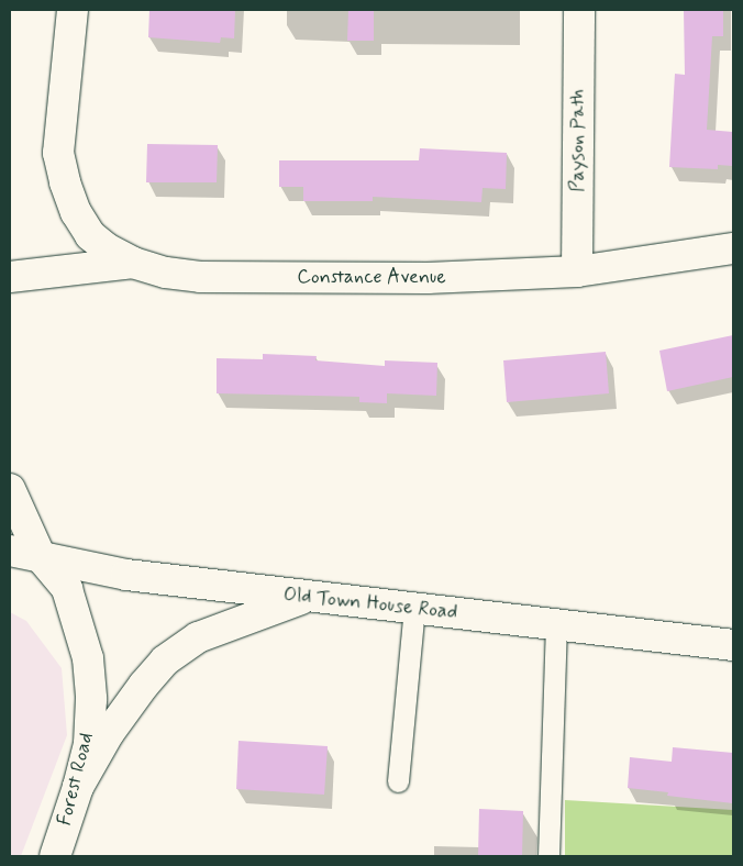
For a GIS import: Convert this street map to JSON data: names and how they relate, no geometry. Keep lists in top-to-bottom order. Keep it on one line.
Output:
{"streets":{"street":["Payson Path","Constance Avenue","Old Town House Road","Forest Road"]},"crossings":[["Payson Path","Constance Avenue"],["Old Town House Road","Forest Road"]]}
